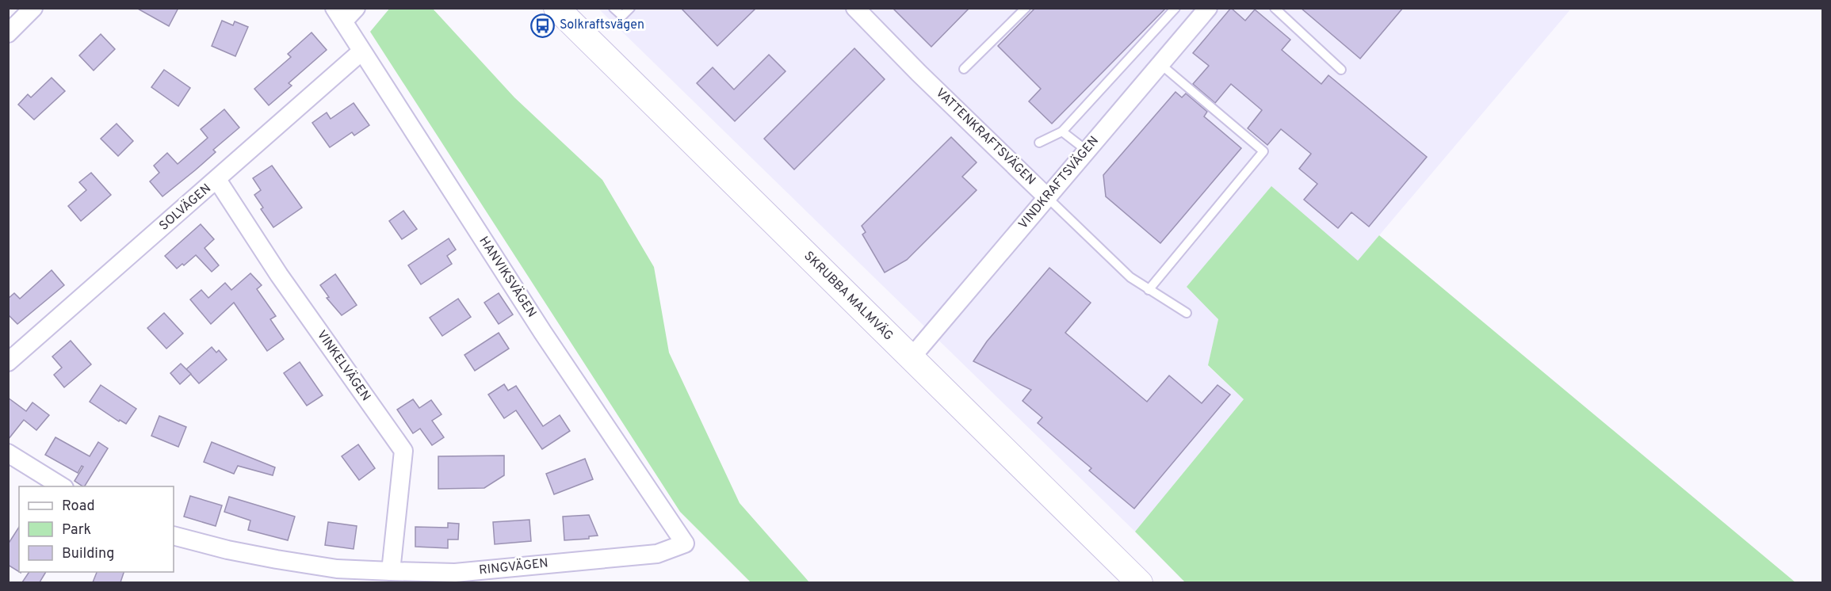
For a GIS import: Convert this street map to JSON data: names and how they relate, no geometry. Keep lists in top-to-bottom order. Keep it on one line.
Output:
{"streets":{"street":["VATTENKRAFTSVÄGEN","VINDKRAFTSVÄGEN","SOLVÄGEN","HANVIKSVÄGEN","SKRUBBA MALMVÄG","VINKELVÄGEN","RINGVÄGEN"]},"crossings":[["VATTENKRAFTSVÄGEN","VINDKRAFTSVÄGEN"],["VINDKRAFTSVÄGEN","SKRUBBA MALMVÄG"],["SOLVÄGEN","HANVIKSVÄGEN"],["SOLVÄGEN","VINKELVÄGEN"],["HANVIKSVÄGEN","RINGVÄGEN"],["VINKELVÄGEN","RINGVÄGEN"]],"places":{"bus stop":["Solkraftsvägen"]},"legend":["Road","Park","Building"]}
